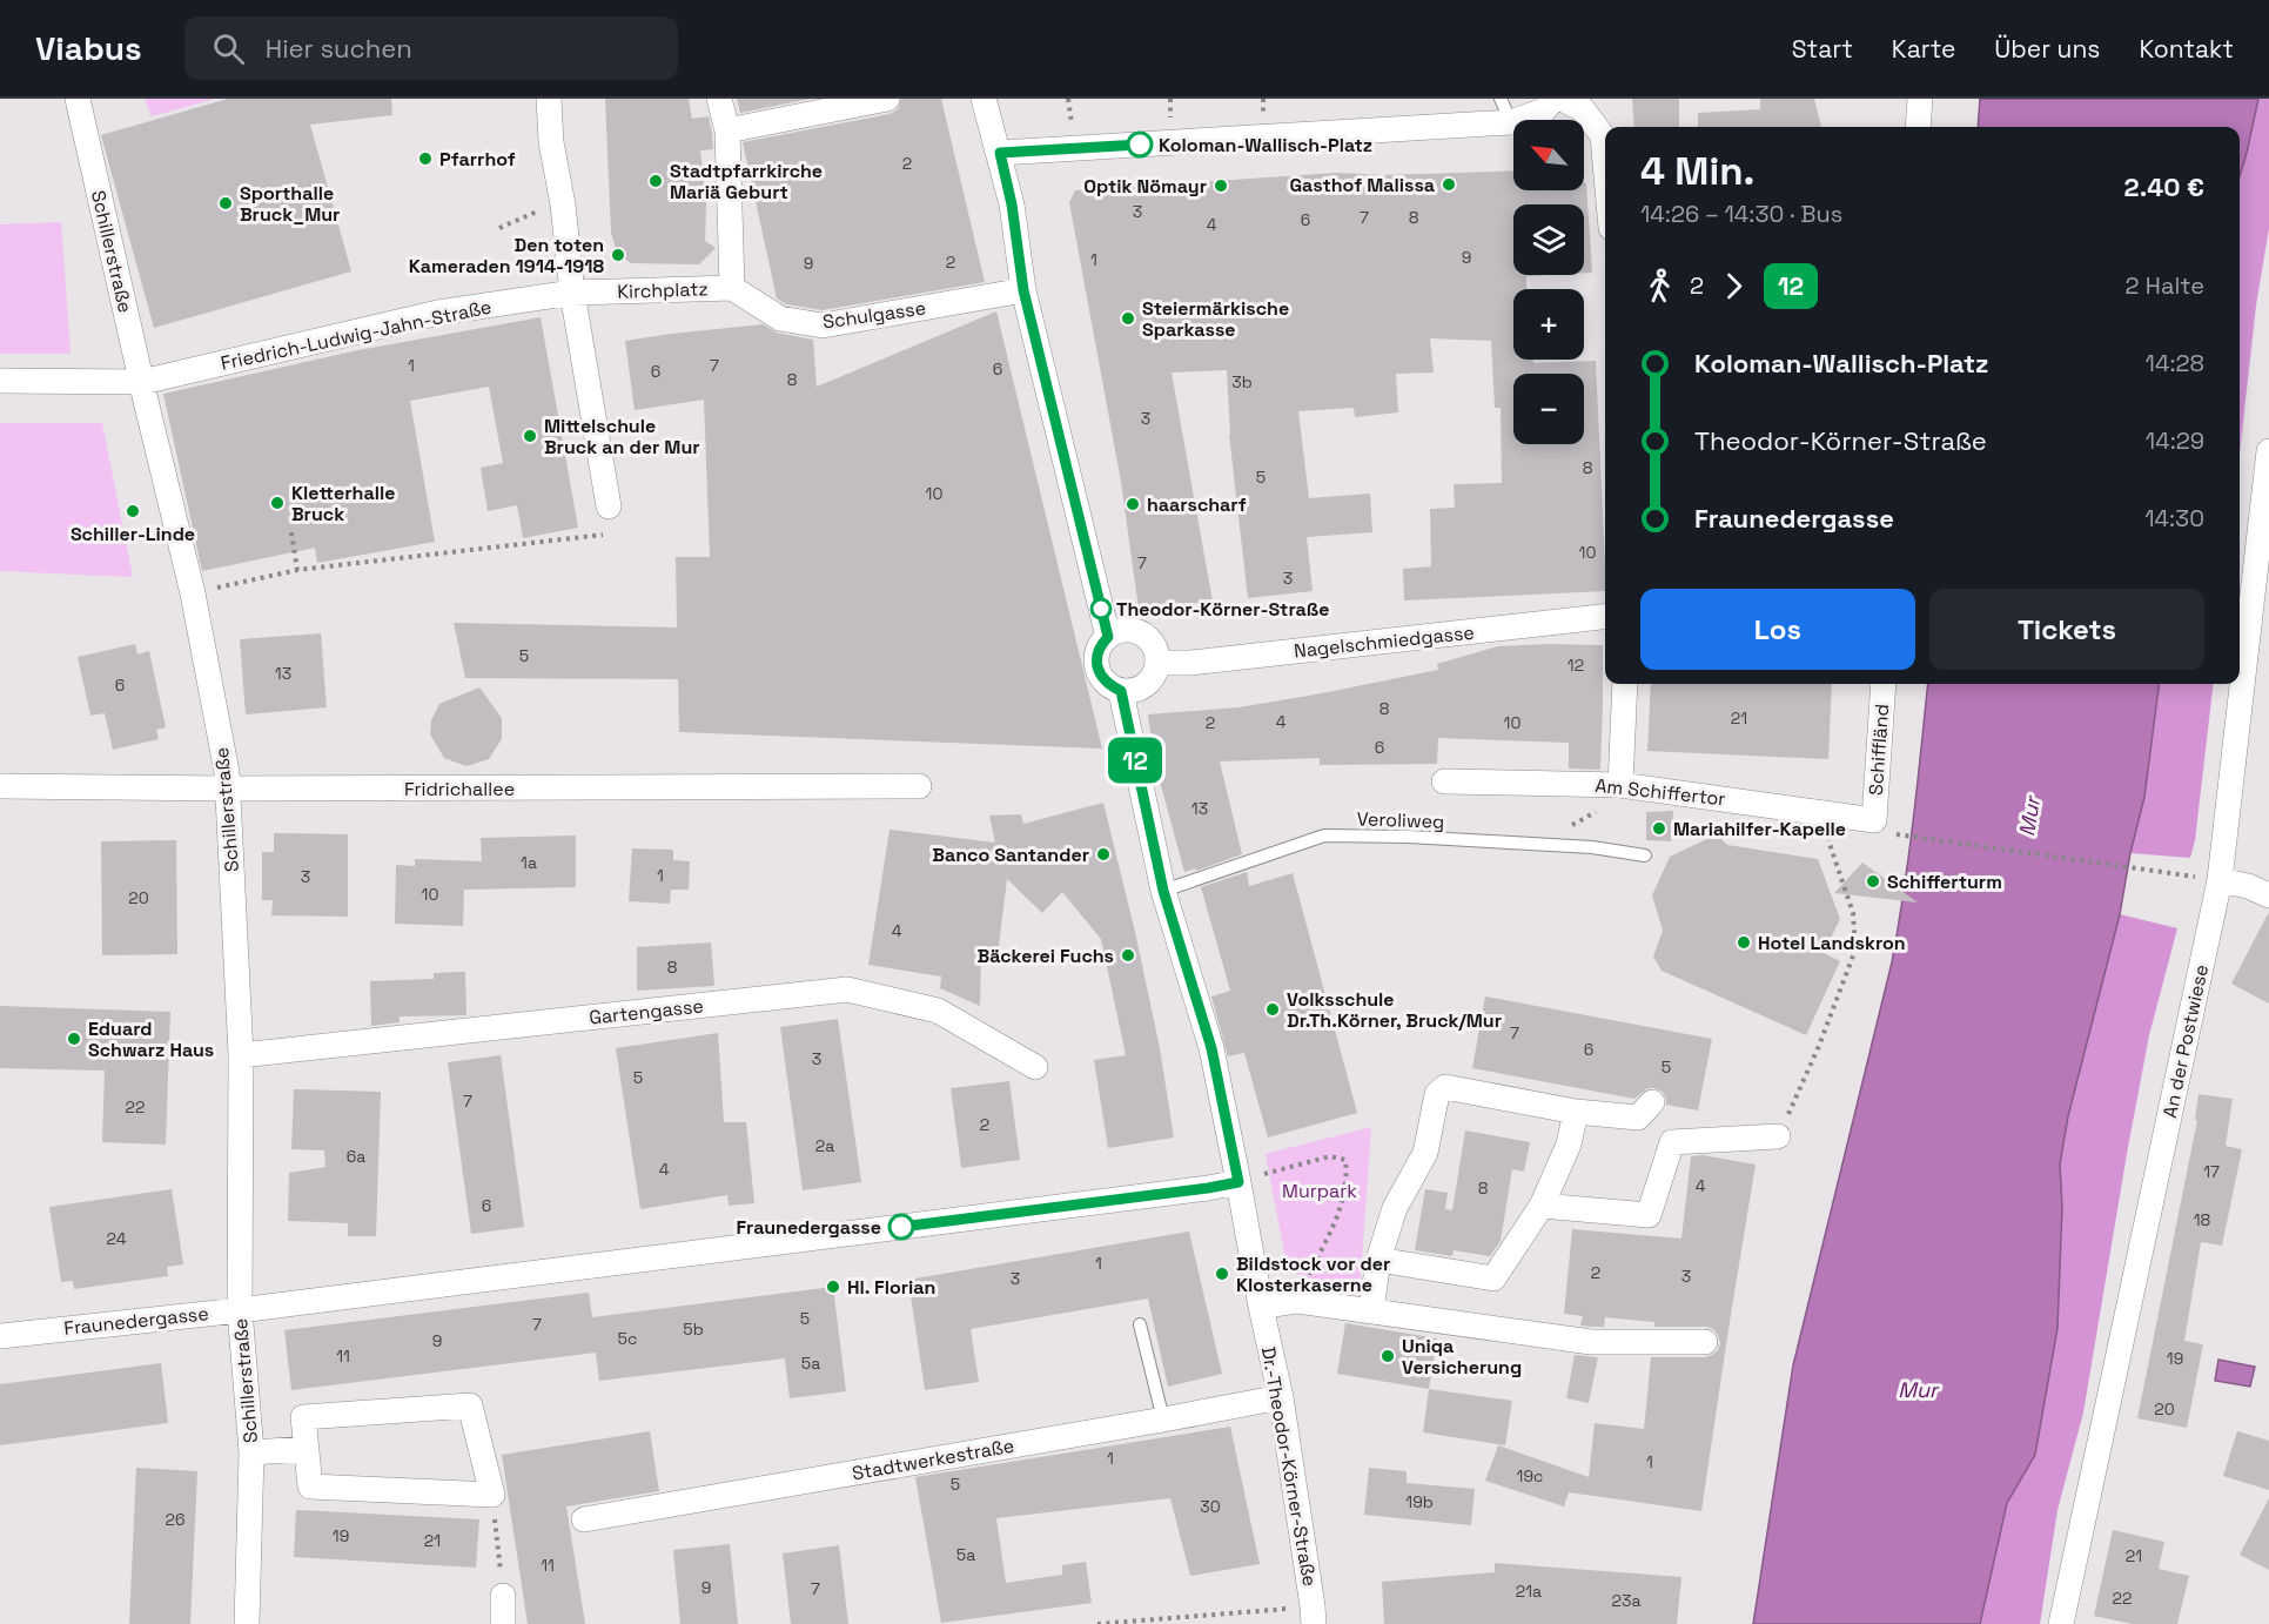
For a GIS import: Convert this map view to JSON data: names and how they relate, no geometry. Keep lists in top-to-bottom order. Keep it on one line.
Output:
{"streets":{"street":["Schillerstraße","Kirchplatz","Schulgasse","Friedrich-Ludwig-Jahn-Straße","Nagelschmiedgasse","Schiffländ","Fridrichallee","Am Schiffertor","Gartengasse","An der Postwiese","Fraunedergasse","Stadtwerkestraße","Dr.-Theodor-Körner-Straße"],"lane":["Veroliweg"]},"crossings":[["Schillerstraße","Friedrich-Ludwig-Jahn-Straße"],["Schillerstraße","Fridrichallee"],["Schillerstraße","Gartengasse"],["Schillerstraße","Fraunedergasse"],["Kirchplatz","Schulgasse"],["Kirchplatz","Friedrich-Ludwig-Jahn-Straße"],["Nagelschmiedgasse","Dr.-Theodor-Körner-Straße"],["Schiffländ","Am Schiffertor"],["Veroliweg","Dr.-Theodor-Körner-Straße"],["Fraunedergasse","Dr.-Theodor-Körner-Straße"],["Stadtwerkestraße","Dr.-Theodor-Körner-Straße"]],"water":["Mur"],"parks":["Murpark"],"places":["Koloman-Wallisch-Platz","Pfarrhof","Stadtpfarrkirche Mariä Geburt","Gasthof Malissa","Optik Nömayr","Sporthalle Bruck_Mur","Den toten Kameraden 1914-1918","Steiermärkische Sparkasse","Mittelschule Bruck an der Mur","Kletterhalle Bruck","haarscharf","Schiller-Linde","Theodor-Körner-Straße","Mariahilfer-Kapelle","Banco Santander","Schifferturm","Hotel Landskron","Bäckerei Fuchs","Volksschule Dr.Th.Körner, Bruck/Mur","Eduard Schwarz Haus","Fraunedergasse","Bildstock vor der Klosterkaserne","Hl. Florian","Uniqa Versicherung"],"lines":["bus line 12"],"house_numbers":["2","3","7","8","6","4","9","1","2","9","1","7","6","6","8","3b","3","8","5","10","10","7","3","5","12","13","6","8","21","4","2","10","6","13","1a","1","3","10","20","4","8","7","6","3","5","5","7","22","2","2a","6a","4","17","4","8","6","18","24","1","2","3","3","5","7","5b","5c","9","11","19","5a","20","1","1","19c","5","19b","30","26","19","21","5a","21","11","9","7","21a","22","23a"],"north":"top left","page":{"header":"Viabus","search":"Hier suchen","nav":["Start","Karte","Über uns","Kontakt"],"on_map":"12","map_buttons":["+","−"],"heading":["4 Min.","14:26 – 14:30 · Bus","2.40 €"],"legs":["2","12","2 Halte"],"list":[{"name":"Koloman-Wallisch-Platz","value":"14:28"},{"name":"Theodor-Körner-Straße","value":"14:29"},{"name":"Fraunedergasse","value":"14:30"}],"buttons":["Los","Tickets"]}}
